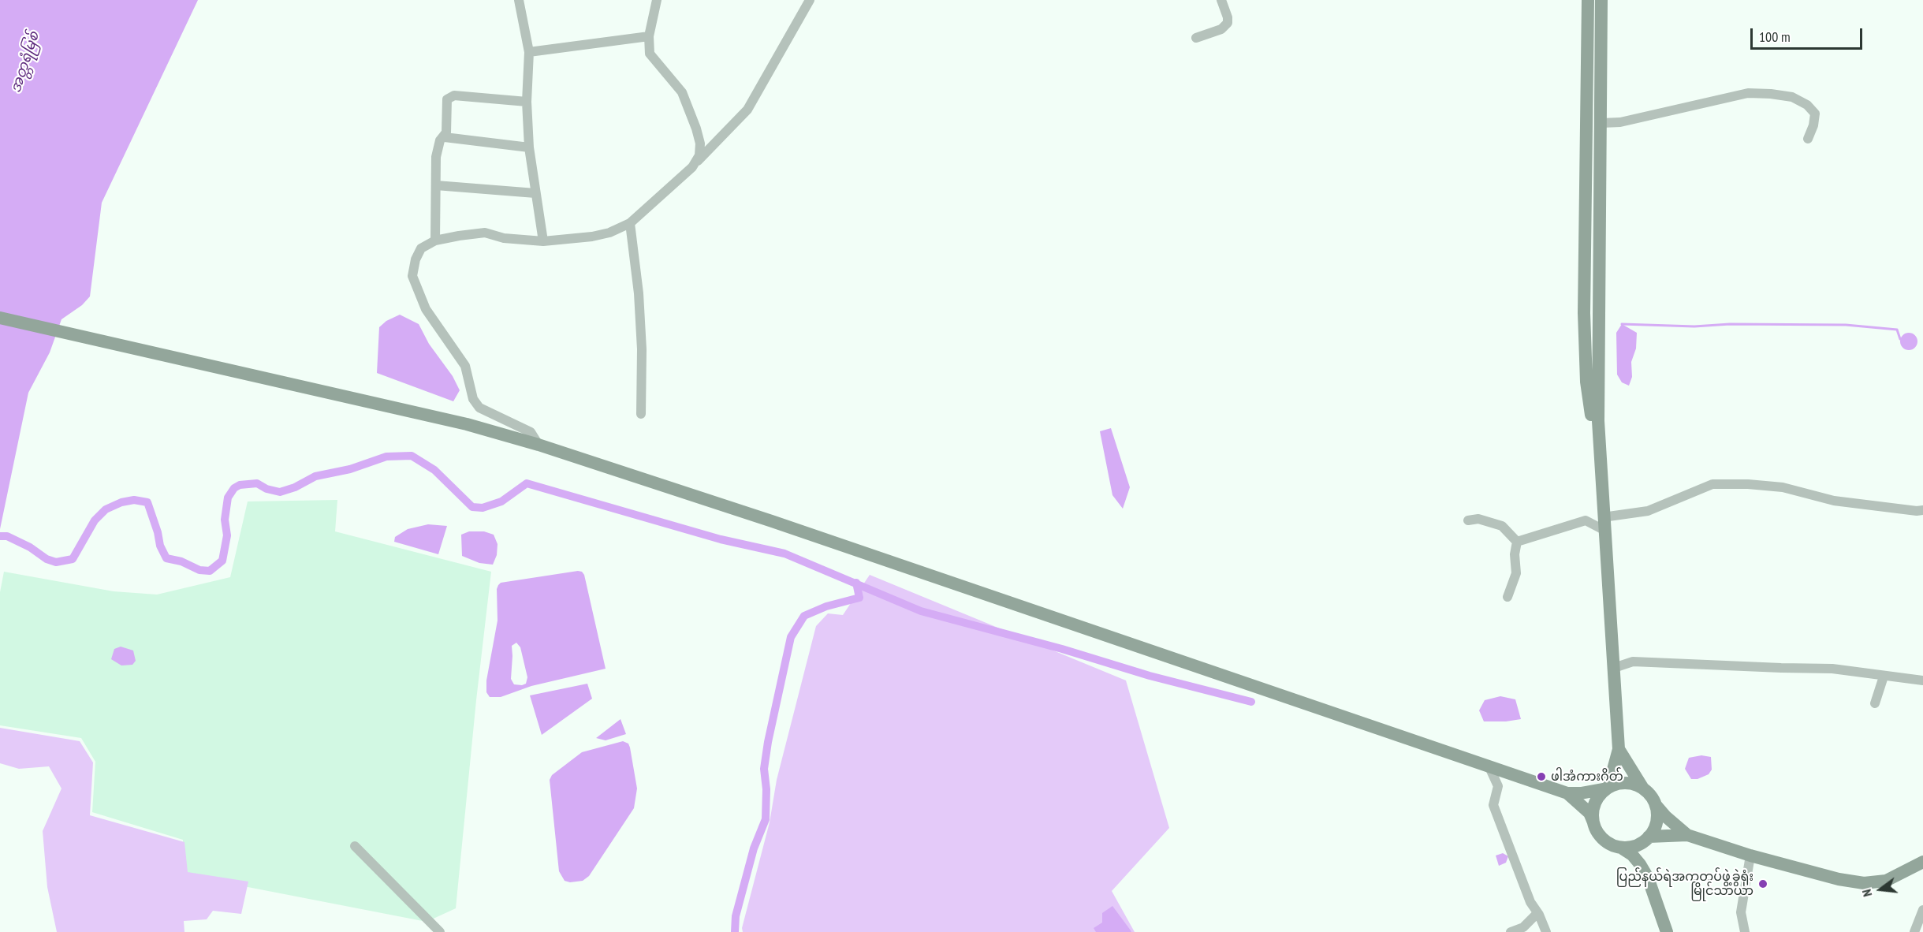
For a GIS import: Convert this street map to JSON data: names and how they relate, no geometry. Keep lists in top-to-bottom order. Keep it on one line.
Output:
{"water":["အတ္တရံမြစ်"],"places":["ဖါအံကားဂိတ်","ပြည်နယ်ရဲအကူတပ်ဖွဲ့ခွဲရုံး မြိုင်သာယာ"],"scale_bar":"100 m","north":"left"}
